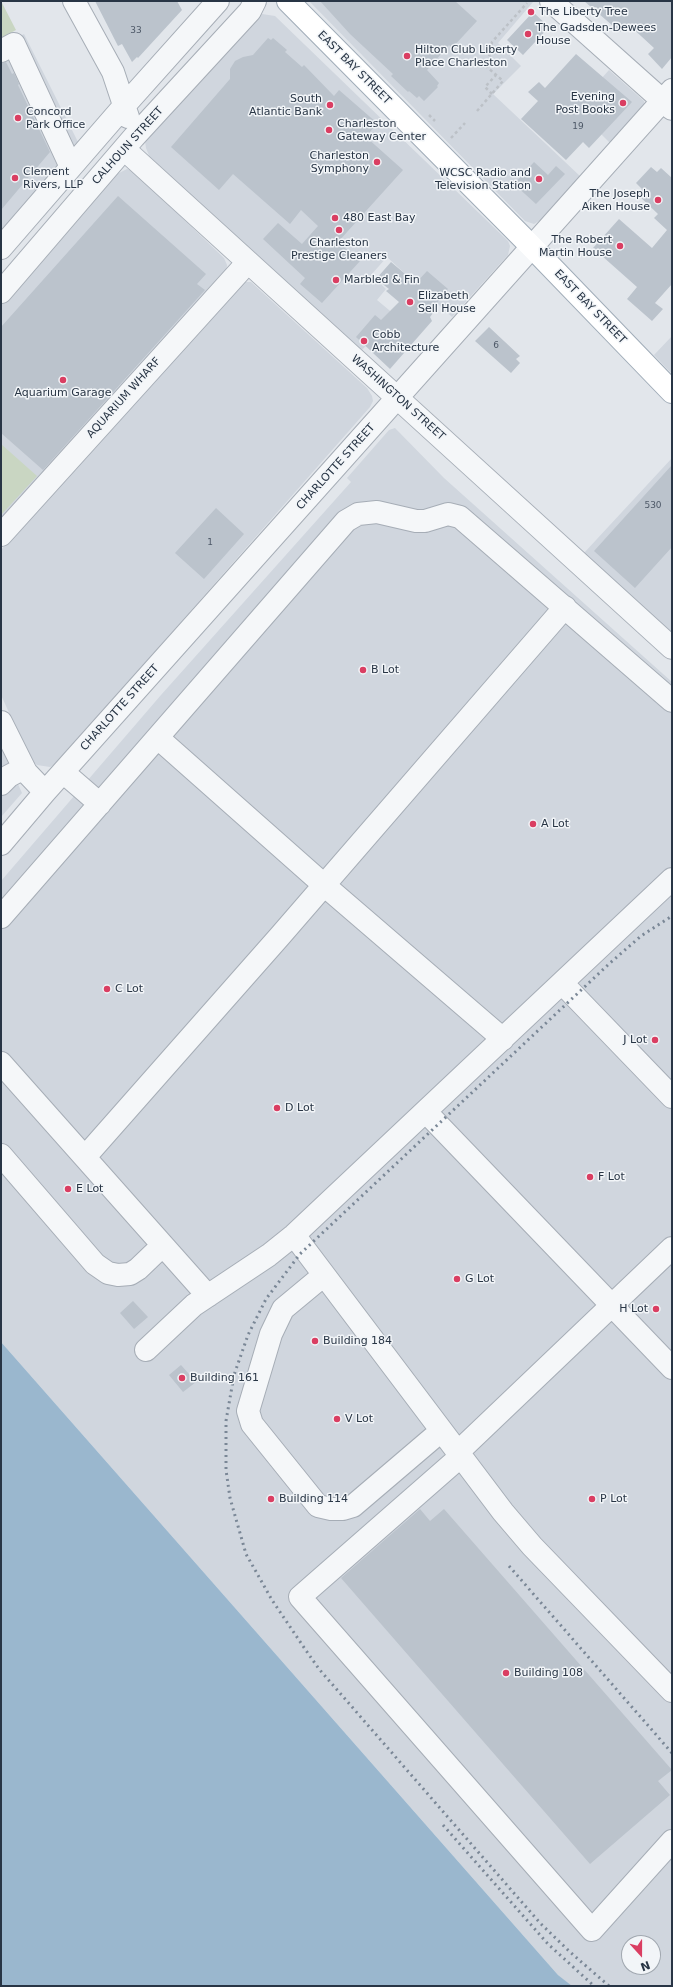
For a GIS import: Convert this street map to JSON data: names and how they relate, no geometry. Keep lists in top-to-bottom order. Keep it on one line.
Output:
{"streets":{"main road":["EAST BAY STREET"],"street":["CALHOUN STREET","AQUARIUM WHARF","WASHINGTON STREET","CHARLOTTE STREET"]},"crossings":[["EAST BAY STREET","CHARLOTTE STREET"],["CALHOUN STREET","WASHINGTON STREET"],["AQUARIUM WHARF","WASHINGTON STREET"],["WASHINGTON STREET","CHARLOTTE STREET"]],"places":["The Liberty Tree","The Gadsden-Dewees House","Hilton Club Liberty Place Charleston","Evening Post Books","South Atlantic Bank","Concord Park Office","Charleston Gateway Center","Charleston Symphony","Clement Rivers, LLP","WCSC Radio and Television Station","The Joseph Aiken House","480 East Bay","Charleston Prestige Cleaners","The Robert Martin House","Marbled & Fin","Elizabeth Sell House","Cobb Architecture","Aquarium Garage","B Lot","A Lot","C Lot","J Lot","D Lot","F Lot","E Lot","G Lot","H Lot","Building 184","Building 161","V Lot","Building 114","P Lot","Building 108"],"house_numbers":["33","19","6","530","1"],"north":"bottom"}
